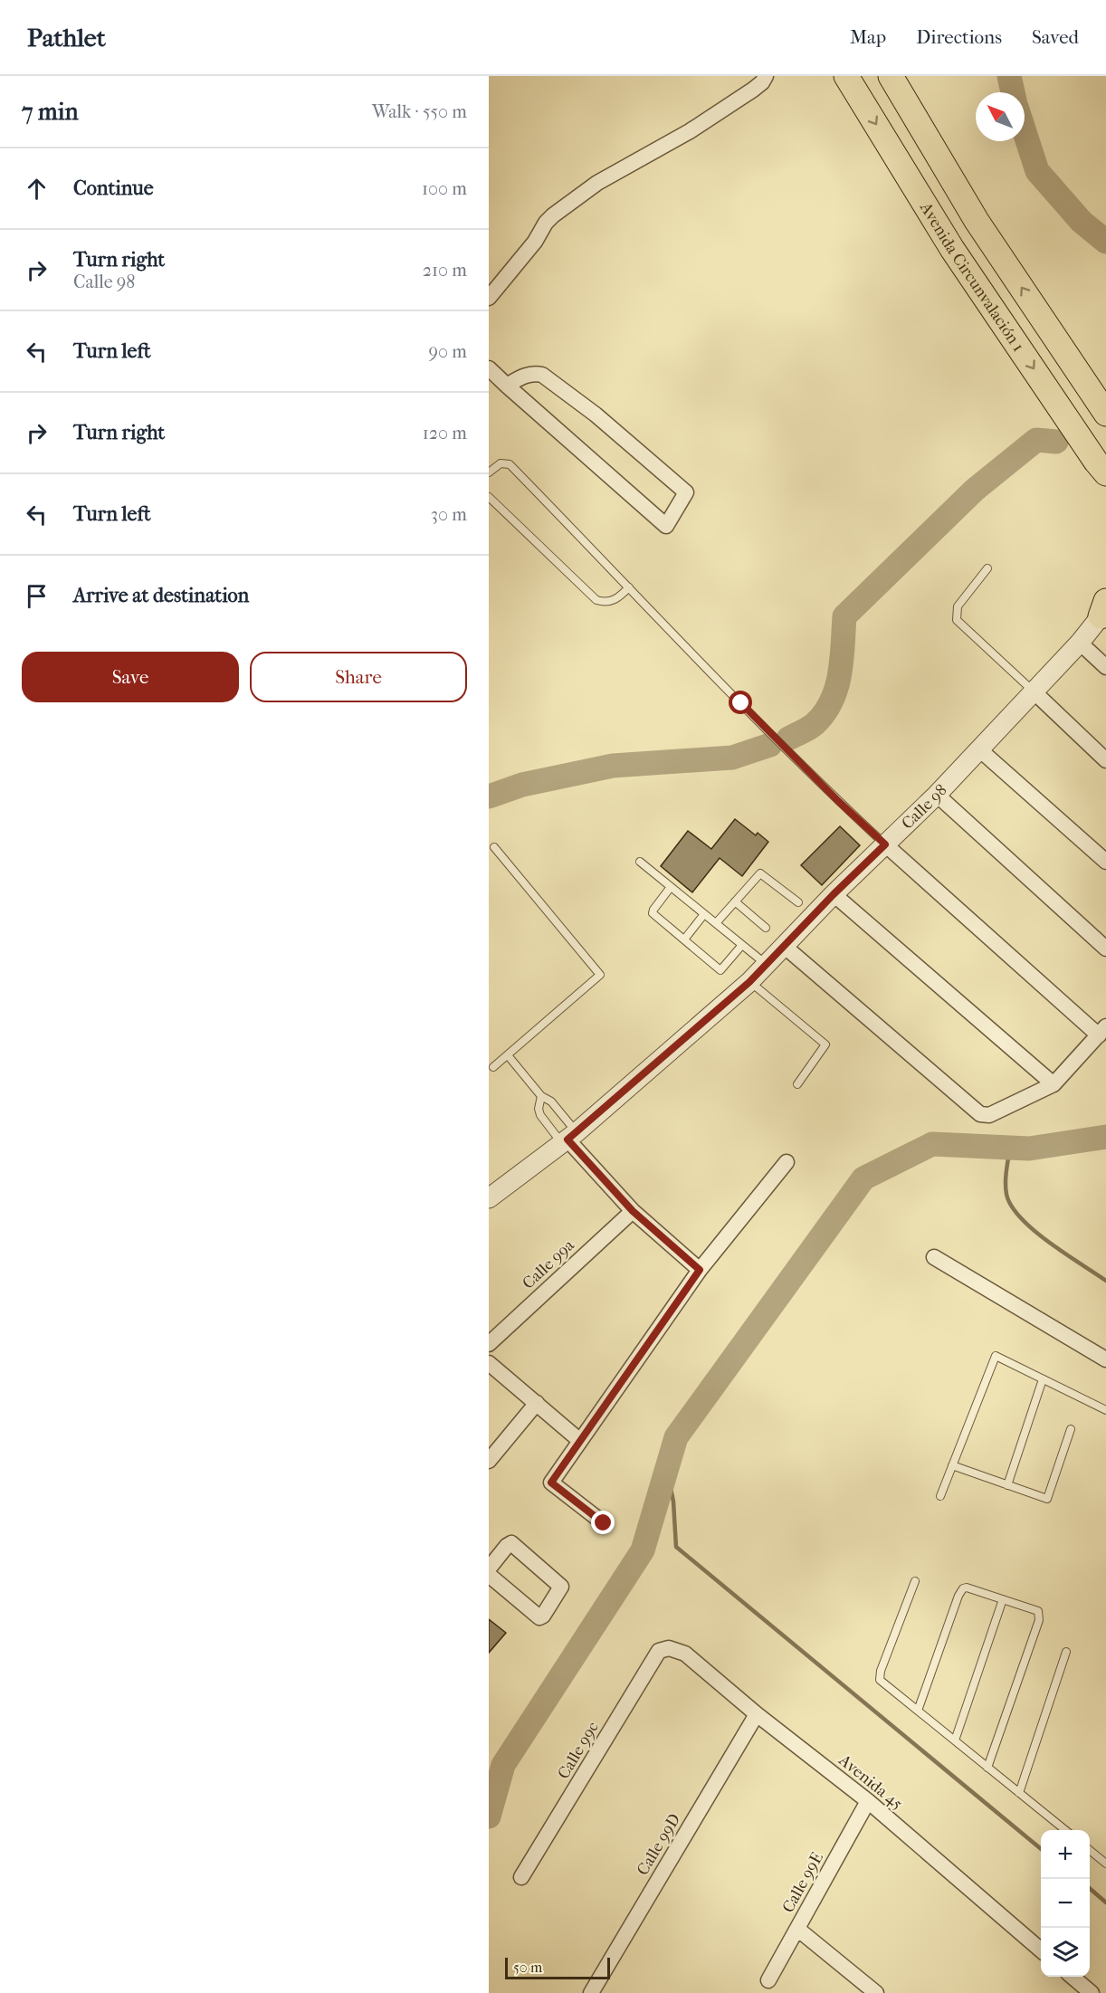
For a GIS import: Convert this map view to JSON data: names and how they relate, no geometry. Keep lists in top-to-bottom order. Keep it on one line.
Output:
{"streets":{"main road":["Avenida Circunvalación 1"],"street":["Calle 98","Calle 99a","Calle 99c","Avenida 45","Calle 99D","Calle 99E"]},"crossings":[["Calle 99c","Avenida 45"],["Avenida 45","Calle 99D"],["Avenida 45","Calle 99E"]],"scale_bar":"50 m","north":"top left","page":{"header":"Pathlet","nav":["Map","Directions","Saved"],"heading":["7 min","Walk · 550 m"],"list":[["Continue","100 m"],["Turn right","Calle 98","210 m"],["Turn left","90 m"],["Turn right","120 m"],["Turn left","30 m"],"Arrive at destination"],"buttons":["Save","Share"],"map_buttons":["+","−"],"scale":"50 m"}}
